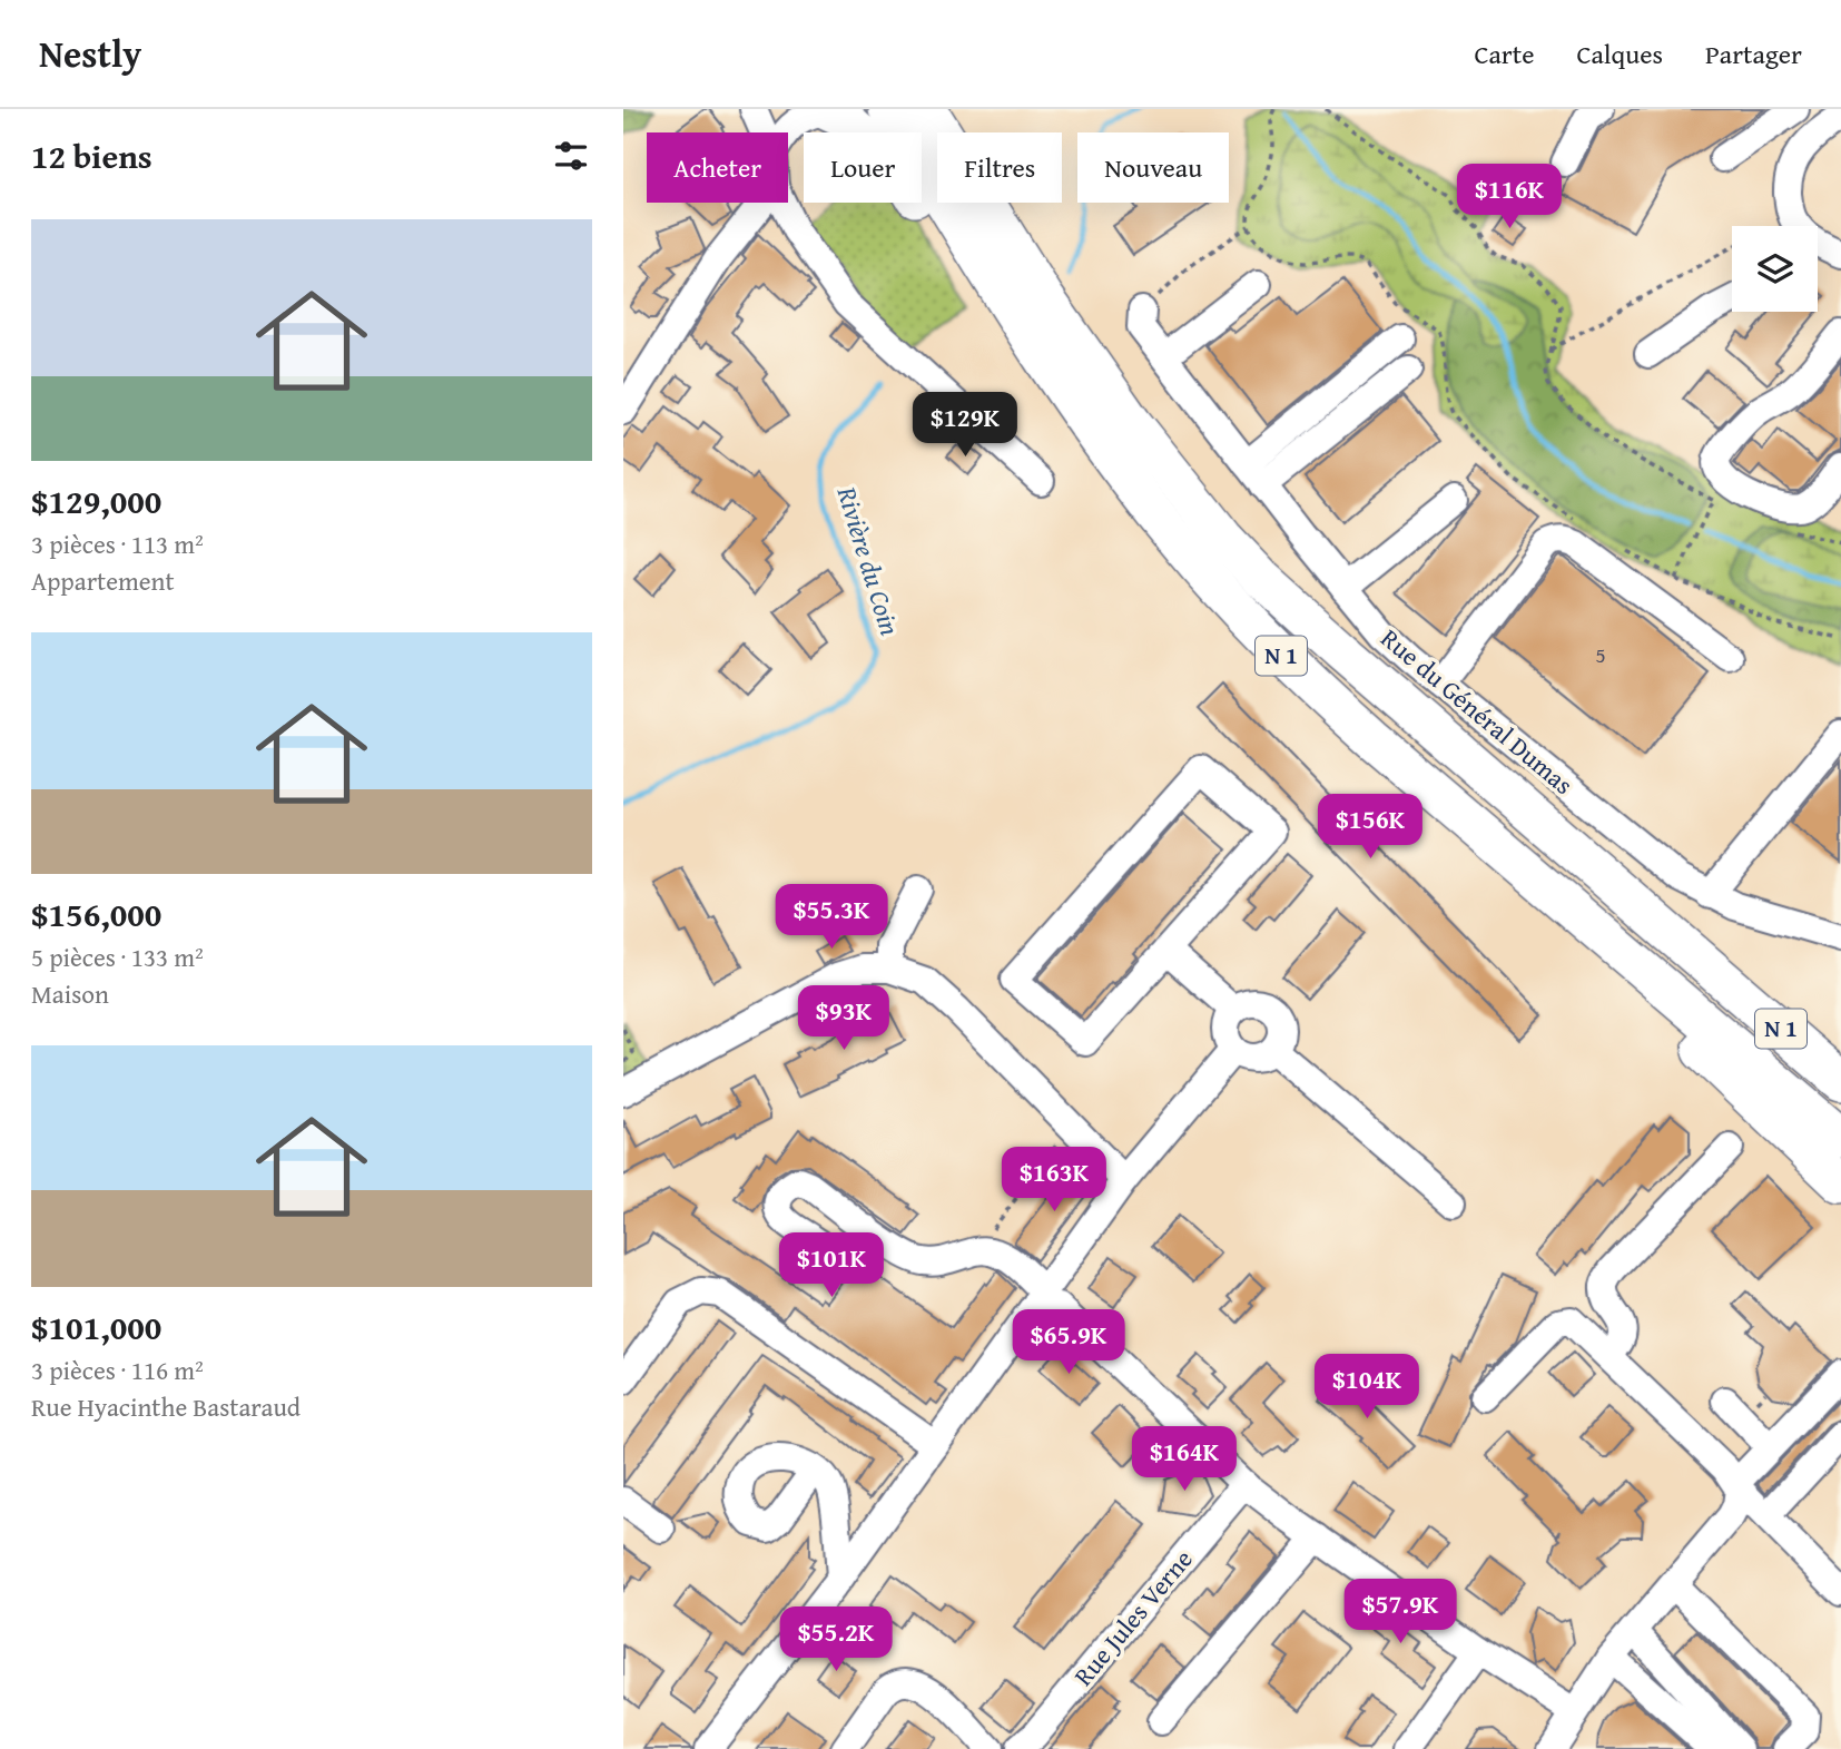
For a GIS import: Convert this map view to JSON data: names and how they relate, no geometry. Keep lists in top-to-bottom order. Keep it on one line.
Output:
{"streets":{"highway":["N 1"],"street":["Rue du Général Dumas","Rue Jules Verne"]},"water":["Rivière du Coin"],"house_numbers":["5"],"page":{"header":"Nestly","nav":["Carte","Calques","Partager"],"heading":"12 biens","chip":["Acheter","Louer","Filtres","Nouveau"],"price":["$116K","$129K","$156K","$55.3K","$93K","$163K","$101K","$65.9K","$104K","$164K","$57.9K","$55.2K"],"list":[{"name":"$129,000","note":"3 pièces · 113 m² · Appartement"},{"name":"$156,000","note":"5 pièces · 133 m² · Maison"},{"name":"$101,000","note":"3 pièces · 116 m² · Rue Hyacinthe Bastaraud"}]}}
